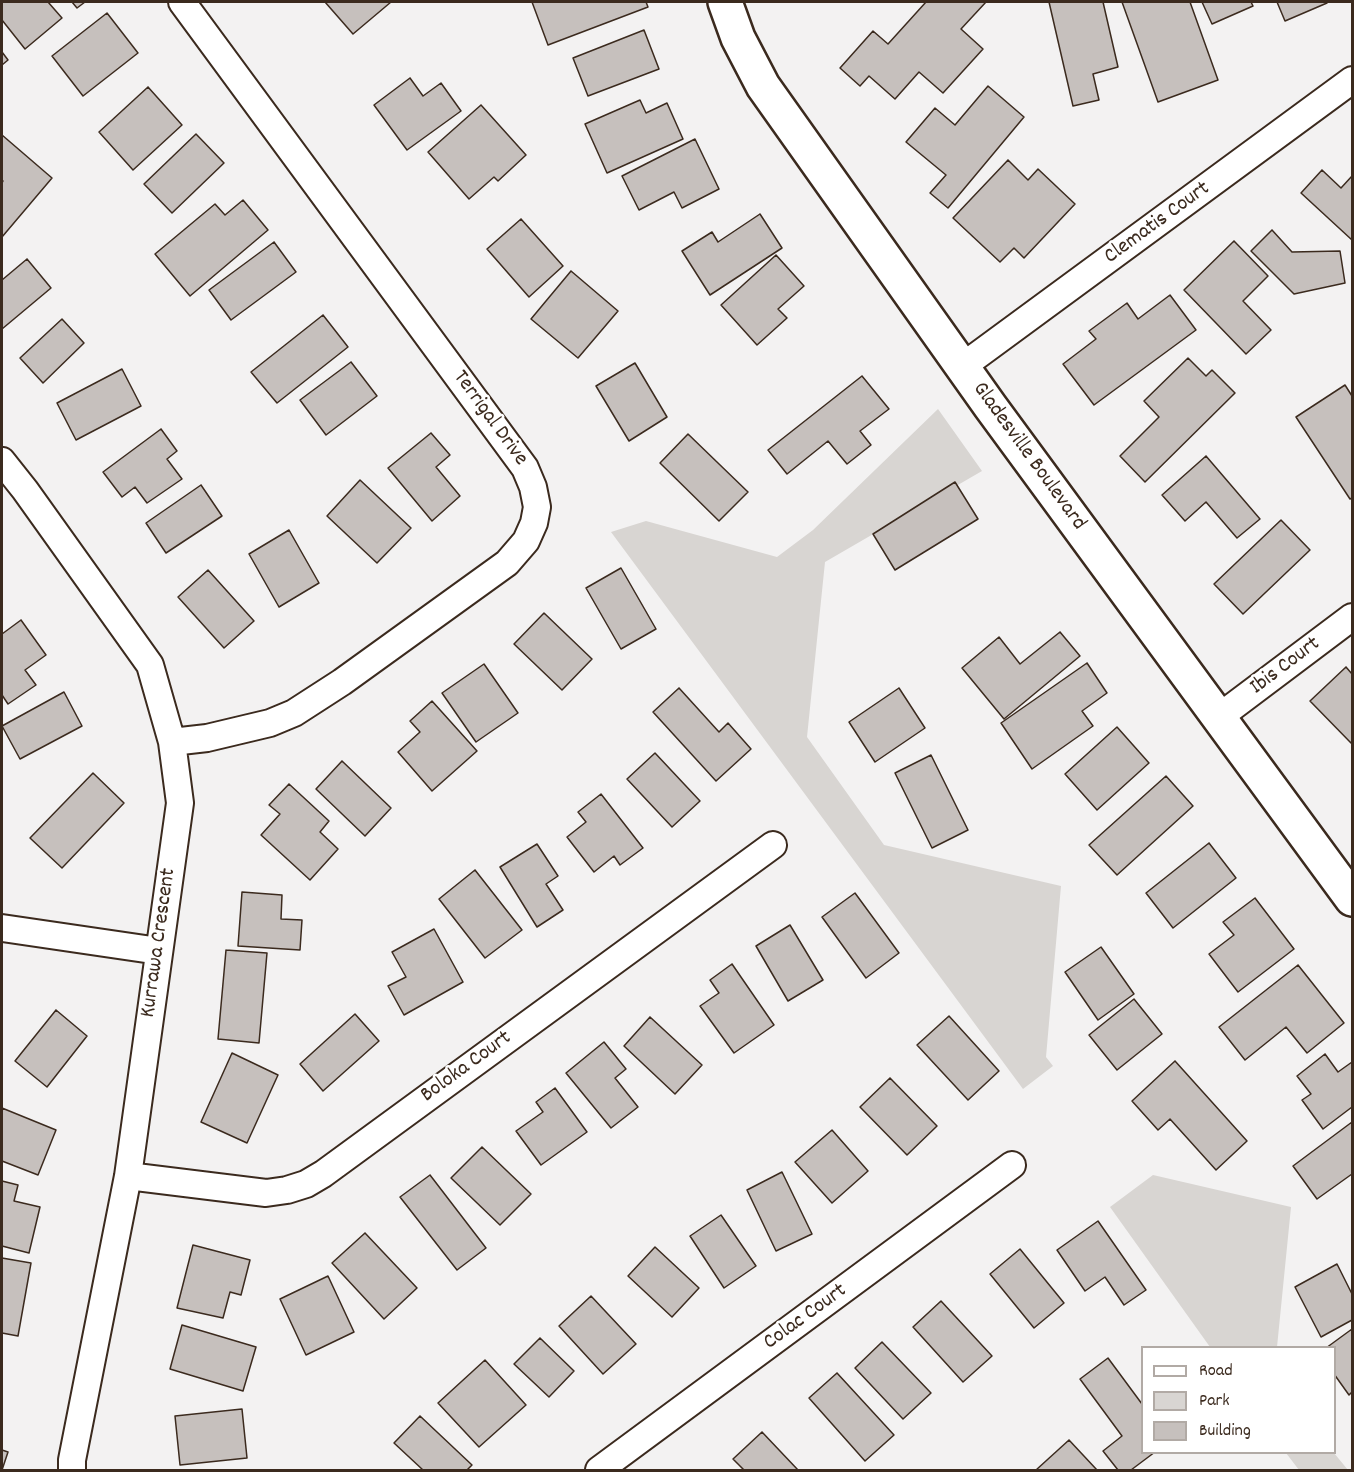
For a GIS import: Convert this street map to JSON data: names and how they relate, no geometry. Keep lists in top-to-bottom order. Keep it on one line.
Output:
{"streets":{"street":["Clematis Court","Terrigal Drive","Gladesville Boulevard","Ibis Court","Kurrawa Crescent","Boloka Court","Colac Court"]},"crossings":[["Clematis Court","Gladesville Boulevard"],["Terrigal Drive","Kurrawa Crescent"],["Gladesville Boulevard","Ibis Court"],["Kurrawa Crescent","Boloka Court"]],"legend":["Road","Park","Building"]}
